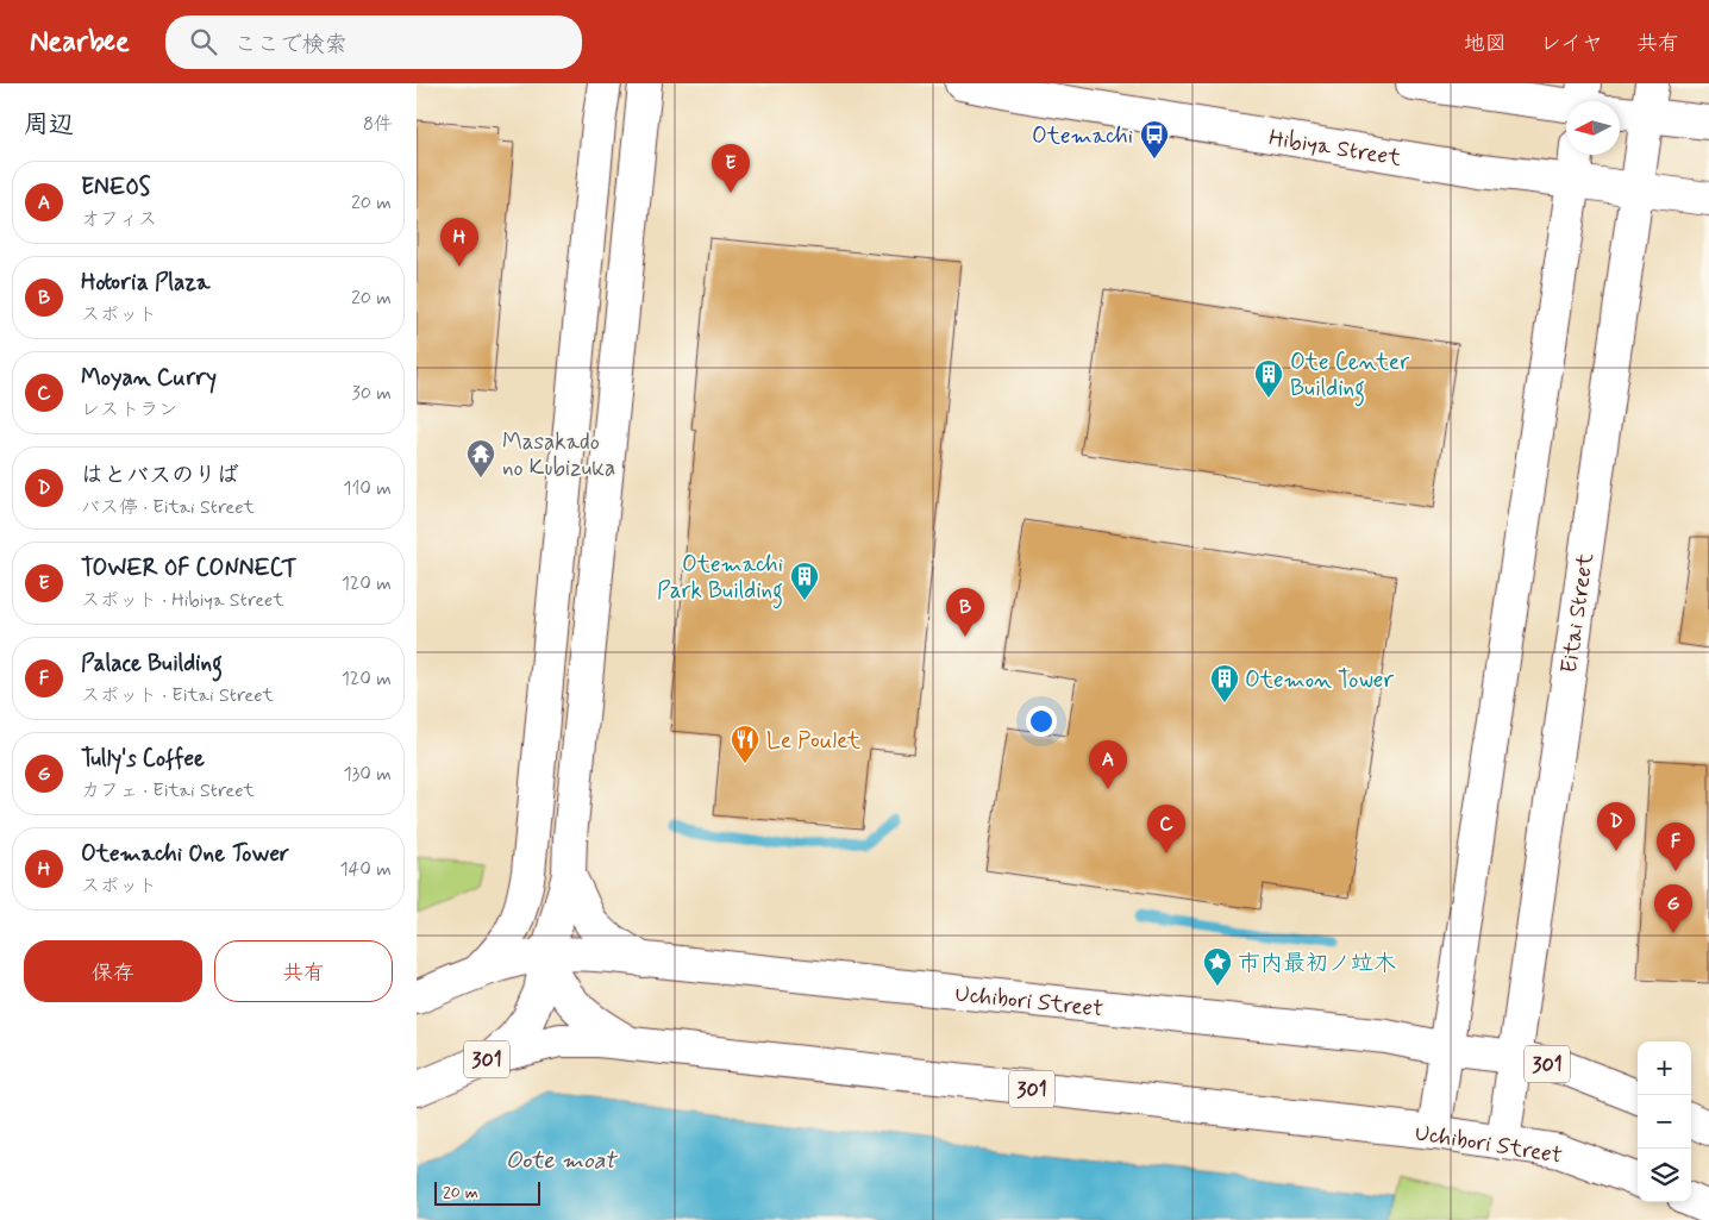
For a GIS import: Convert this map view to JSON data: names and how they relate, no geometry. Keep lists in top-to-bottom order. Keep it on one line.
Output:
{"streets":{"main road":["Hibiya Street","Eitai Street","Uchibori Street","301"]},"crossings":[["Hibiya Street","Eitai Street"],["Eitai Street","Uchibori Street"]],"water":["Oote moat"],"places":{"bus stop":["Otemachi"],"building":["Ote Center Building","Otemachi Park Building","Otemon Tower"],"temple":["Masakado no Kubizuka"],"restaurant":["Le Poulet"],"place":["市内最初ノ竝木"]},"scale_bar":"20 m","north":"left","page":{"header":"Nearbee","search":"ここで検索","nav":["地図","レイヤ","共有"],"heading":["周辺","8件"],"pins":["E","H","B","A","D","C","F","G"],"list":[{"mark":"A","name":"ENEOS","note":"オフィス","value":"20 m"},{"mark":"B","name":"Hotoria Plaza","note":"スポット","value":"20 m"},{"mark":"C","name":"Moyan Curry","note":"レストラン","value":"30 m"},{"mark":"D","name":"はとバスのりば","note":"バス停 · Eitai Street","value":"110 m"},{"mark":"E","name":"TOWER OF CONNECT","note":"スポット · Hibiya Street","value":"120 m"},{"mark":"F","name":"Palace Building","note":"スポット · Eitai Street","value":"120 m"},{"mark":"G","name":"Tully's Coffee","note":"カフェ · Eitai Street","value":"130 m"},{"mark":"H","name":"Otemachi One Tower","note":"スポット","value":"140 m"}],"buttons":["保存","共有"],"map_buttons":["+","−"],"scale":"20 m"}}
